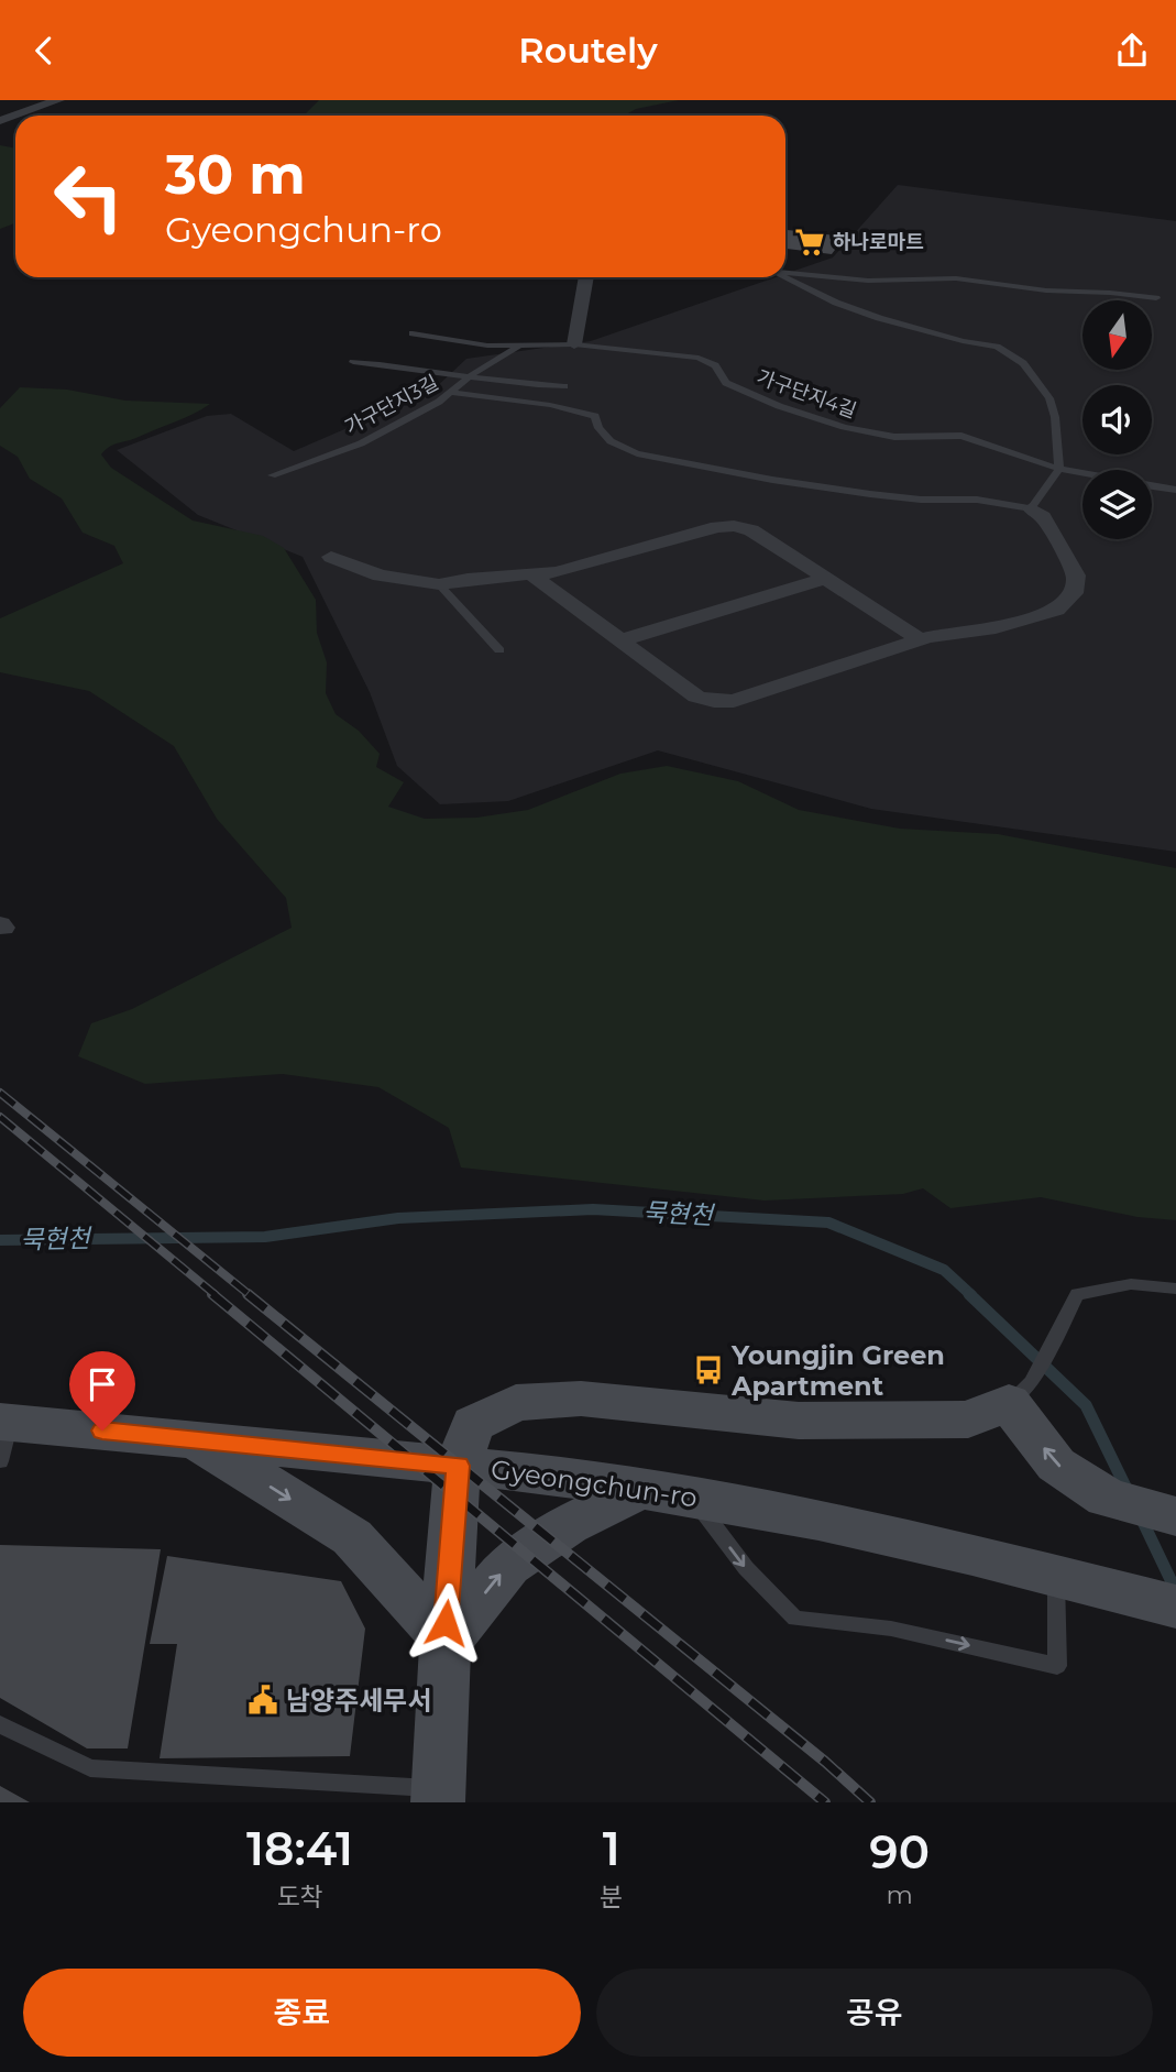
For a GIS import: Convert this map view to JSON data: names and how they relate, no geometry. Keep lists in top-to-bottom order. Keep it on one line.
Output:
{"streets":{"street":["Gyeongchun-ro"],"lane":["가구단지4길","가구단지3길"]},"crossings":[["가구단지4길","가구단지3길"]],"water":["묵현천"],"places":{"supermarket":["하나로마트"],"bus stop":["Youngjin Green Apartment"],"public building":["남양주세무서"]},"north":"bottom","page":{"header":"Routely","turn":["30 m","Gyeongchun-ro"],"eta":["18:41","도착","1","분","90","m"],"buttons":["종료","공유"]}}
